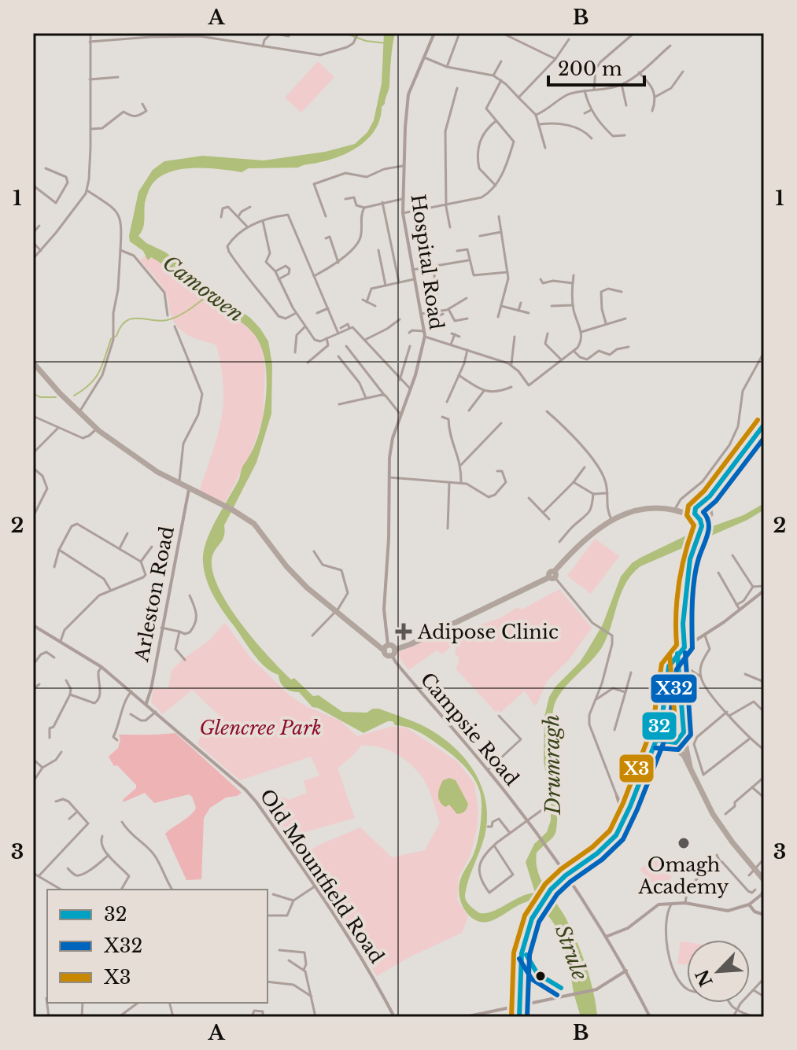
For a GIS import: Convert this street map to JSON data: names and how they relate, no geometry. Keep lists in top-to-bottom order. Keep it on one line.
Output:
{"streets":{"main road":["Hospital Road","Arleston Road","Campsie Road","Old Mountfield Road"]},"crossings":[["Arleston Road","Old Mountfield Road"]],"water":["Camowen","Drumragh","Strule"],"parks":["Glencree Park"],"places":{"health":["Adipose Clinic"],"other":["Omagh Academy"]},"lines":["transit line X3","transit line 32","transit line X32"],"legend":["32","X32","X3"],"scale_bar":"200 m","north":"bottom left","grid":{"columns":["A","B"],"rows":["1","2","3"]}}
